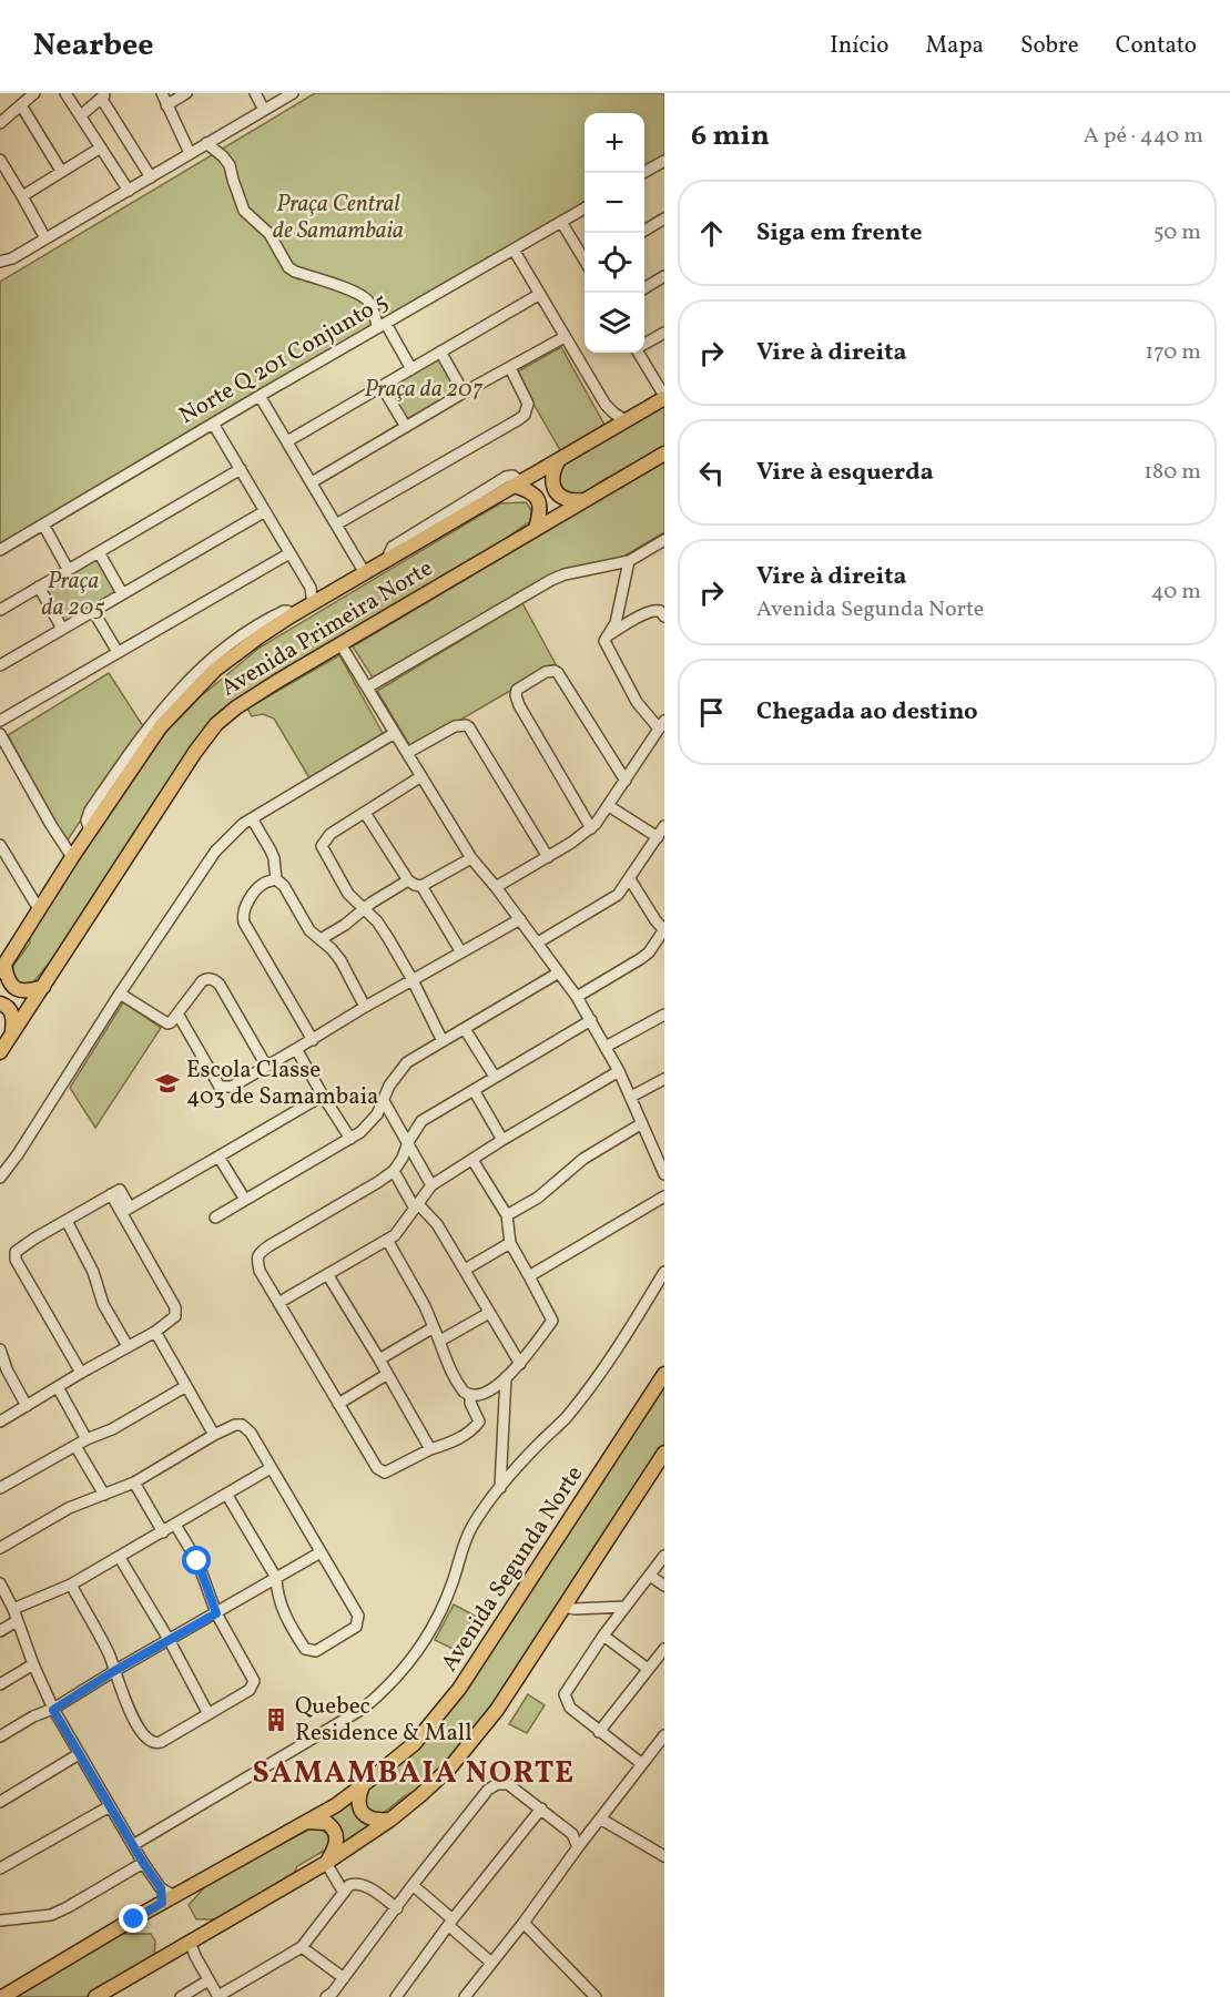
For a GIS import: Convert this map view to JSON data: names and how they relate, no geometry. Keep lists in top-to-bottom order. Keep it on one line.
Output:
{"streets":{"main road":["Avenida Primeira Norte","Avenida Segunda Norte"],"street":["Norte Q 201 Conjunto 5"]},"districts":["SAMAMBAIA NORTE"],"parks":["Praça Central de Samambaia","Praça da 207","Praça da 205"],"places":{"school or university":["Escola Classe 403 de Samambaia"],"building":["Quebec Residence & Mall"]},"page":{"header":"Nearbee","nav":["Início","Mapa","Sobre","Contato"],"heading":["6 min","A pé · 440 m"],"map_buttons":["+","−"],"list":[["Siga em frente","50 m"],["Vire à direita","170 m"],["Vire à esquerda","180 m"],["Vire à direita","Avenida Segunda Norte","40 m"],"Chegada ao destino"]}}
